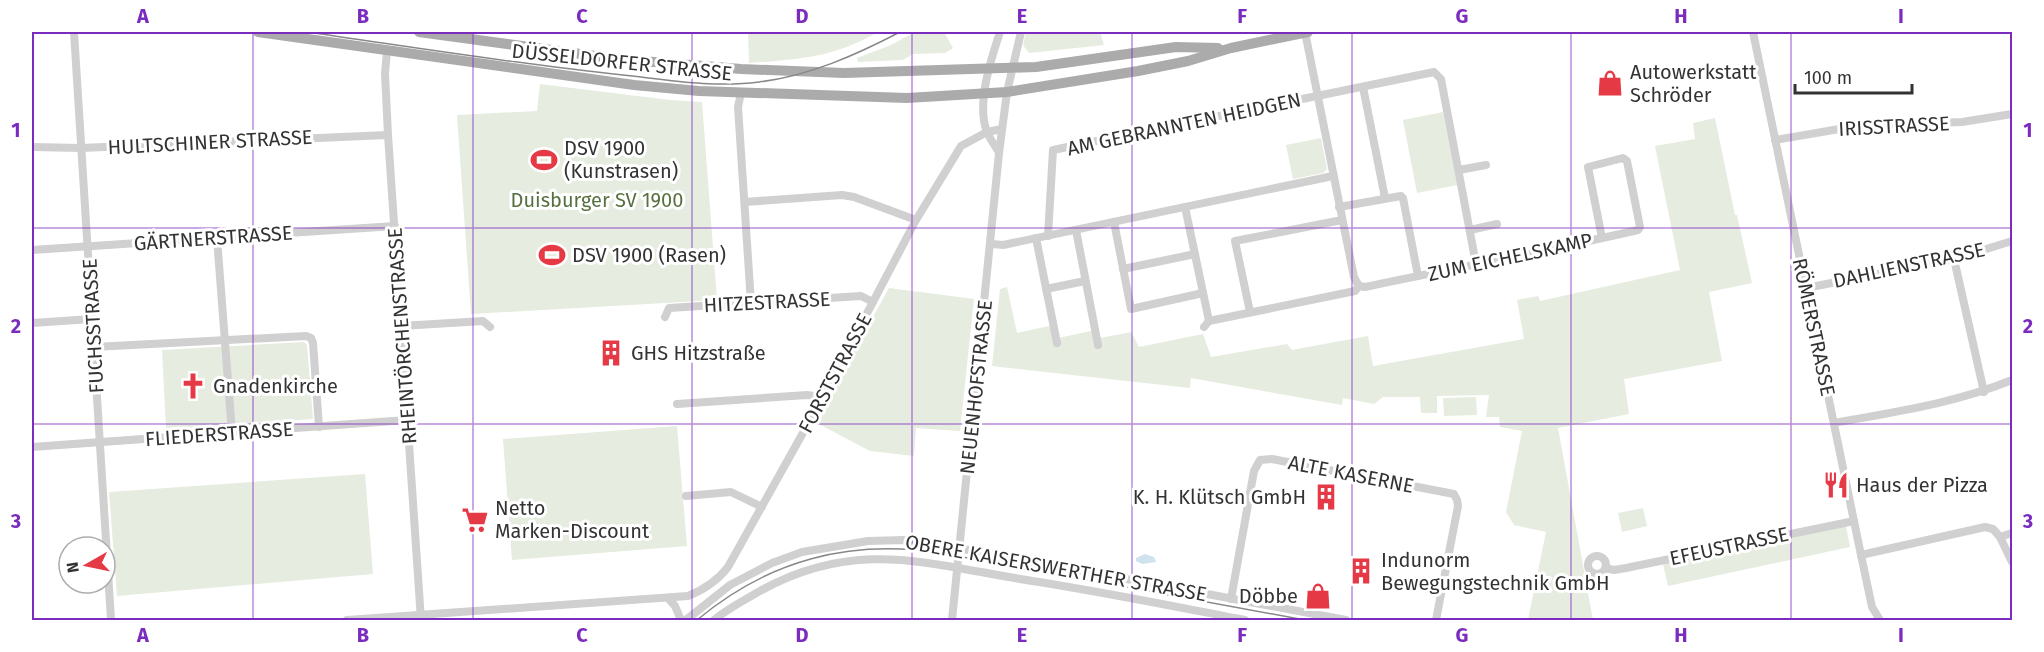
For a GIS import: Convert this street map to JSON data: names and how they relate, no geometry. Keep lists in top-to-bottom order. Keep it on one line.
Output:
{"streets":{"main road":["DÜSSELDORFER STRASSE"],"street":["AM GEBRANNTEN HEIDGEN","IRISSTRASSE","HULTSCHINER STRASSE","GÄRTNERSTRASSE","ZUM EICHELSKAMP","DAHLIENSTRASSE","HITZESTRASSE","FUCHSSTRASSE","RÖMERSTRASSE","RHEINTÖRCHENSTRASSE","FORSTSTRASSE","NEUENHOFSTRASSE","FLIEDERSTRASSE","ALTE KASERNE","EFEUSTRASSE","OBERE KAISERSWERTHER STRASSE"]},"crossings":[["DÜSSELDORFER STRASSE","RHEINTÖRCHENSTRASSE"],["DÜSSELDORFER STRASSE","NEUENHOFSTRASSE"],["AM GEBRANNTEN HEIDGEN","ZUM EICHELSKAMP"],["IRISSTRASSE","RÖMERSTRASSE"],["HULTSCHINER STRASSE","FUCHSSTRASSE"],["HULTSCHINER STRASSE","RHEINTÖRCHENSTRASSE"],["GÄRTNERSTRASSE","FUCHSSTRASSE"],["GÄRTNERSTRASSE","RHEINTÖRCHENSTRASSE"],["DAHLIENSTRASSE","RÖMERSTRASSE"],["HITZESTRASSE","FORSTSTRASSE"],["FUCHSSTRASSE","FLIEDERSTRASSE"],["RÖMERSTRASSE","EFEUSTRASSE"],["RHEINTÖRCHENSTRASSE","FORSTSTRASSE"],["RHEINTÖRCHENSTRASSE","FLIEDERSTRASSE"],["NEUENHOFSTRASSE","OBERE KAISERSWERTHER STRASSE"],["ALTE KASERNE","OBERE KAISERSWERTHER STRASSE"]],"parks":["Duisburger SV 1900"],"places":{"shop":["Autowerkstatt Schröder","Döbbe"],"sports":["DSV 1900 (Kunstrasen)","DSV 1900 (Rasen)"],"building":["GHS Hitzstraße","K. H. Klütsch GmbH","Indunorm Bewegungstechnik GmbH"],"church":["Gnadenkirche"],"restaurant":["Haus der Pizza"],"supermarket":["Netto Marken-Discount"]},"scale_bar":"100 m","north":"left","grid":{"columns":["A","B","C","D","E","F","G","H","I"],"rows":["1","2","3"]}}
